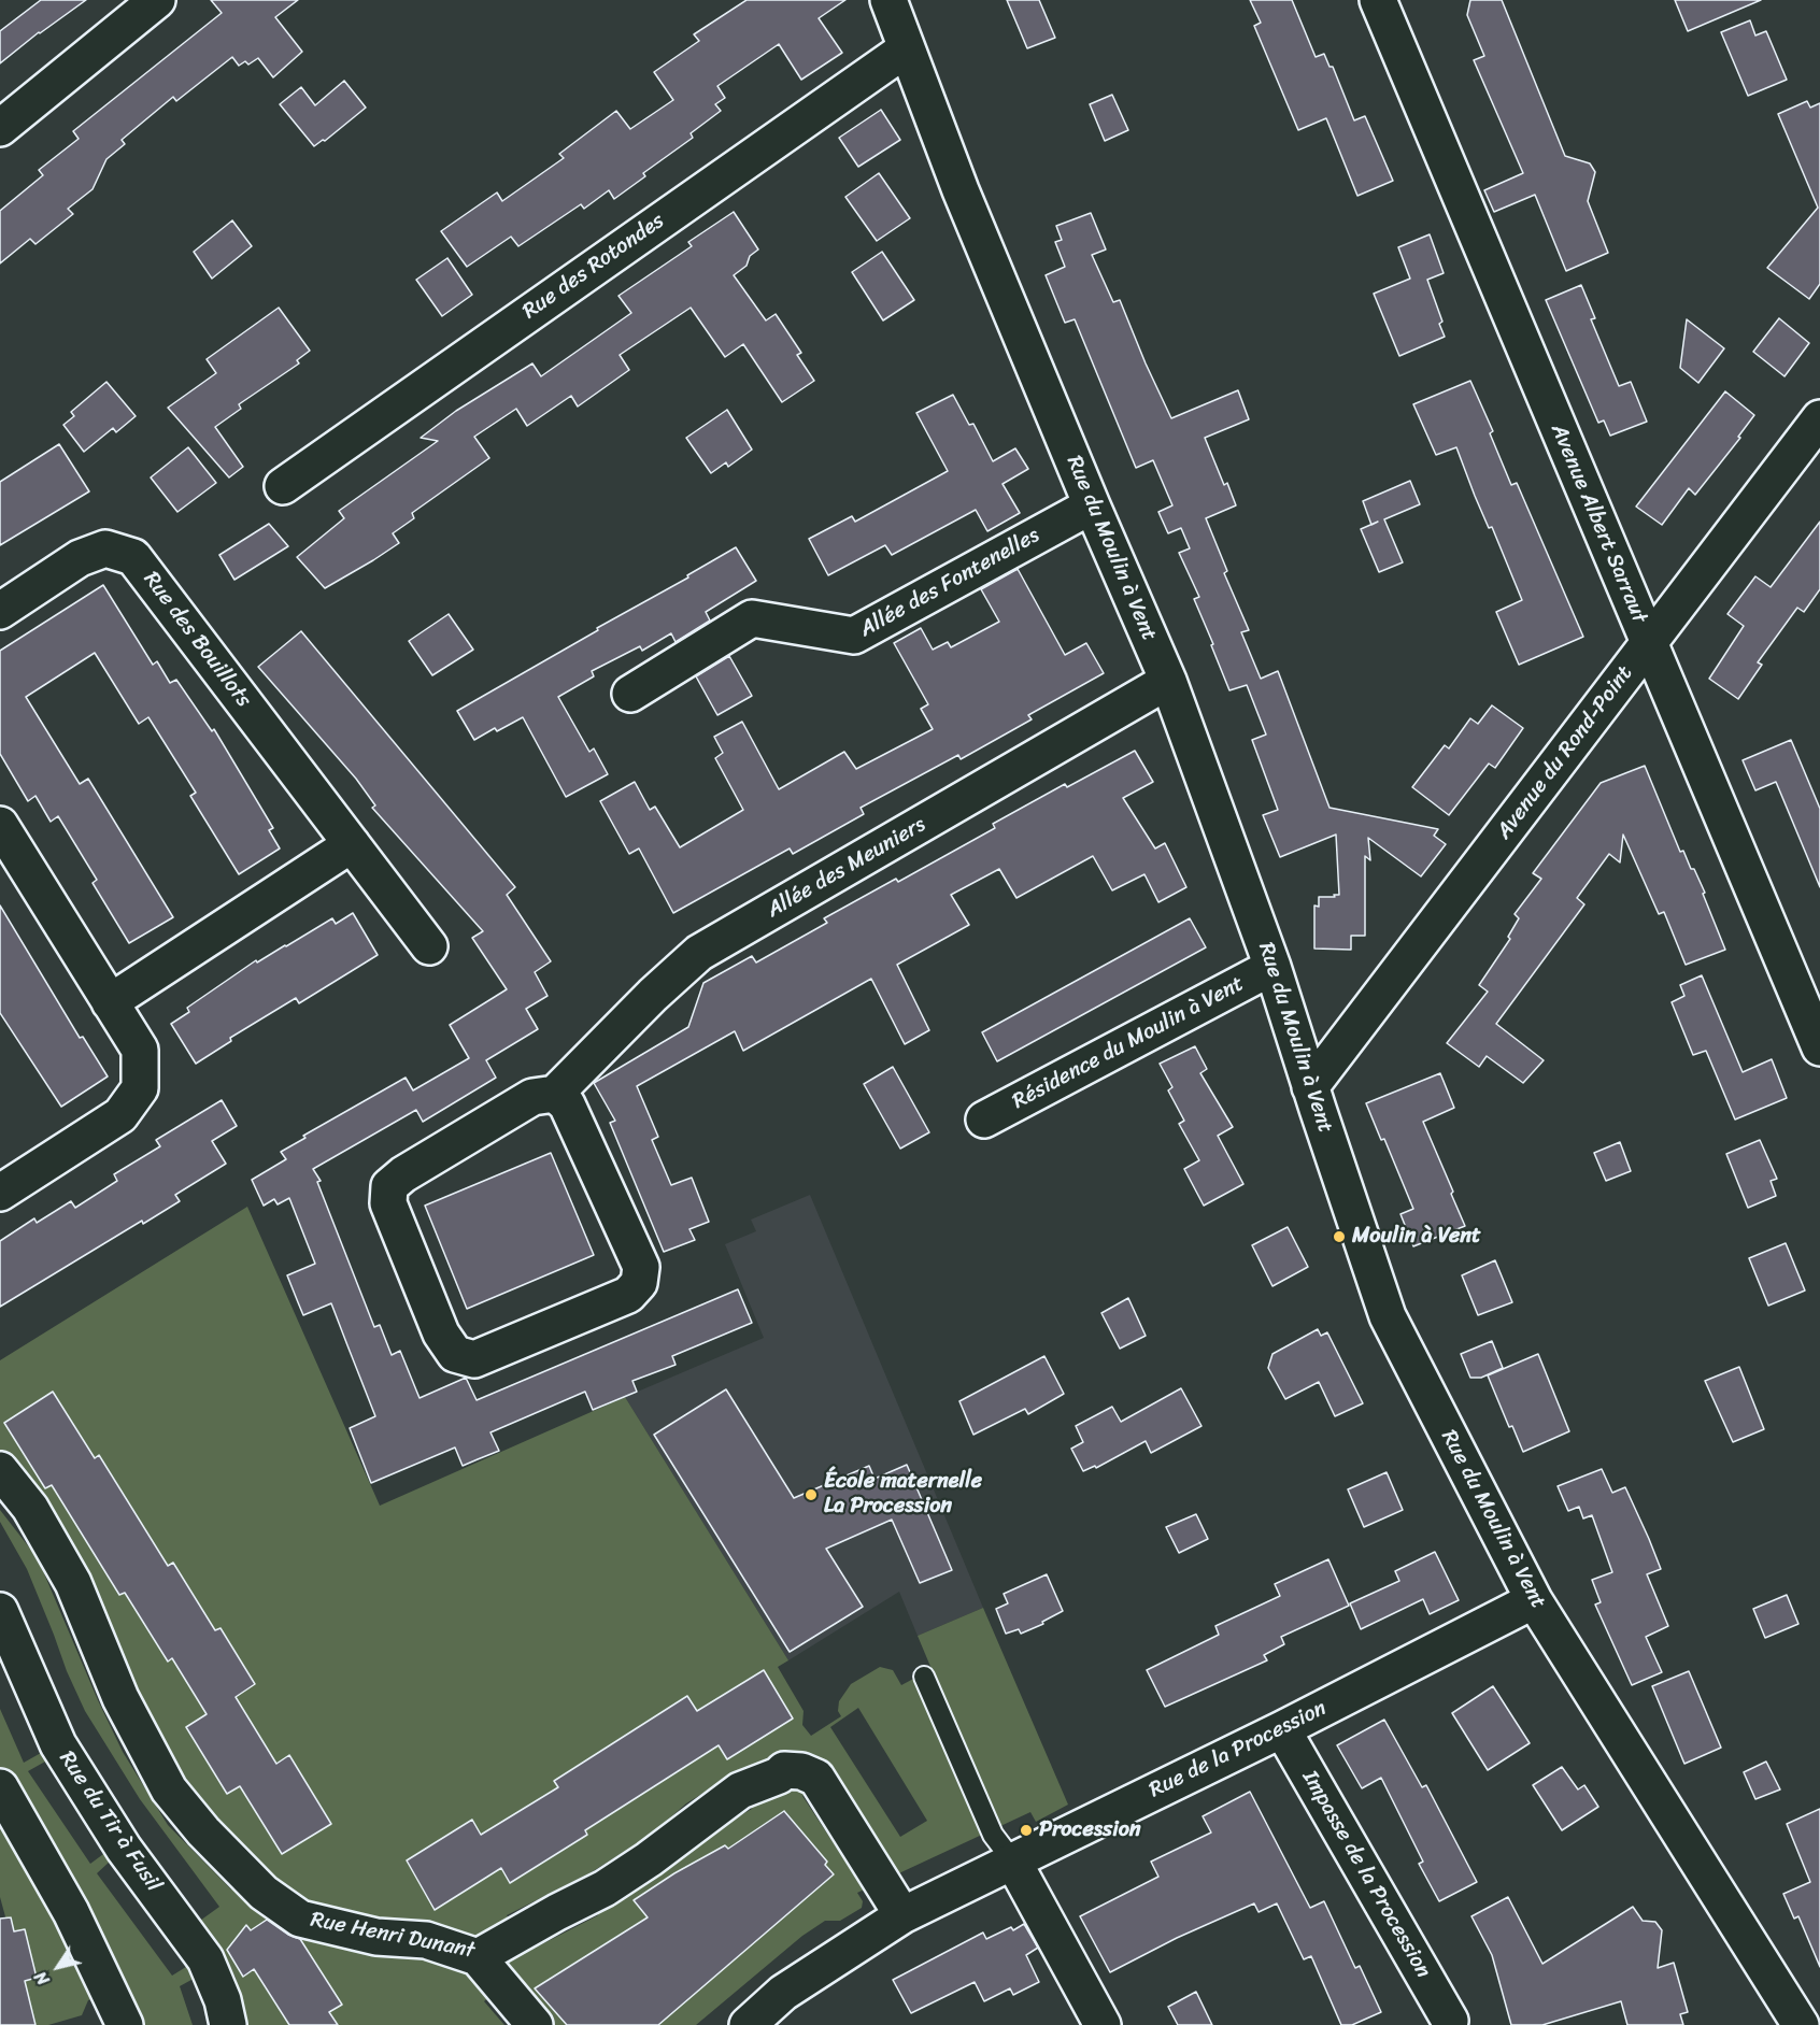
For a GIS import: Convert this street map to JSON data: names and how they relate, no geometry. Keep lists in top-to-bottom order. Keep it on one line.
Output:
{"streets":{"street":["Rue des Rotondes","Avenue Albert Sarraut","Rue du Moulin à Vent","Allée des Fontenelles","Rue des Bouillots","Avenue du Rond-Point","Allée des Meuniers","Résidence du Moulin à Vent","Rue de la Procession","Rue du Tir à Fusil","Impasse de la Procession","Rue Henri Dunant"]},"crossings":[["Rue des Rotondes","Rue du Moulin à Vent"],["Avenue Albert Sarraut","Avenue du Rond-Point"],["Rue du Moulin à Vent","Allée des Fontenelles"],["Rue du Moulin à Vent","Avenue du Rond-Point"],["Rue du Moulin à Vent","Allée des Meuniers"],["Rue du Moulin à Vent","Résidence du Moulin à Vent"],["Rue du Moulin à Vent","Rue de la Procession"],["Rue de la Procession","Impasse de la Procession"],["Rue de la Procession","Rue Henri Dunant"]],"places":["Moulin à Vent","École maternelle La Procession","Procession"],"north":"bottom left"}
